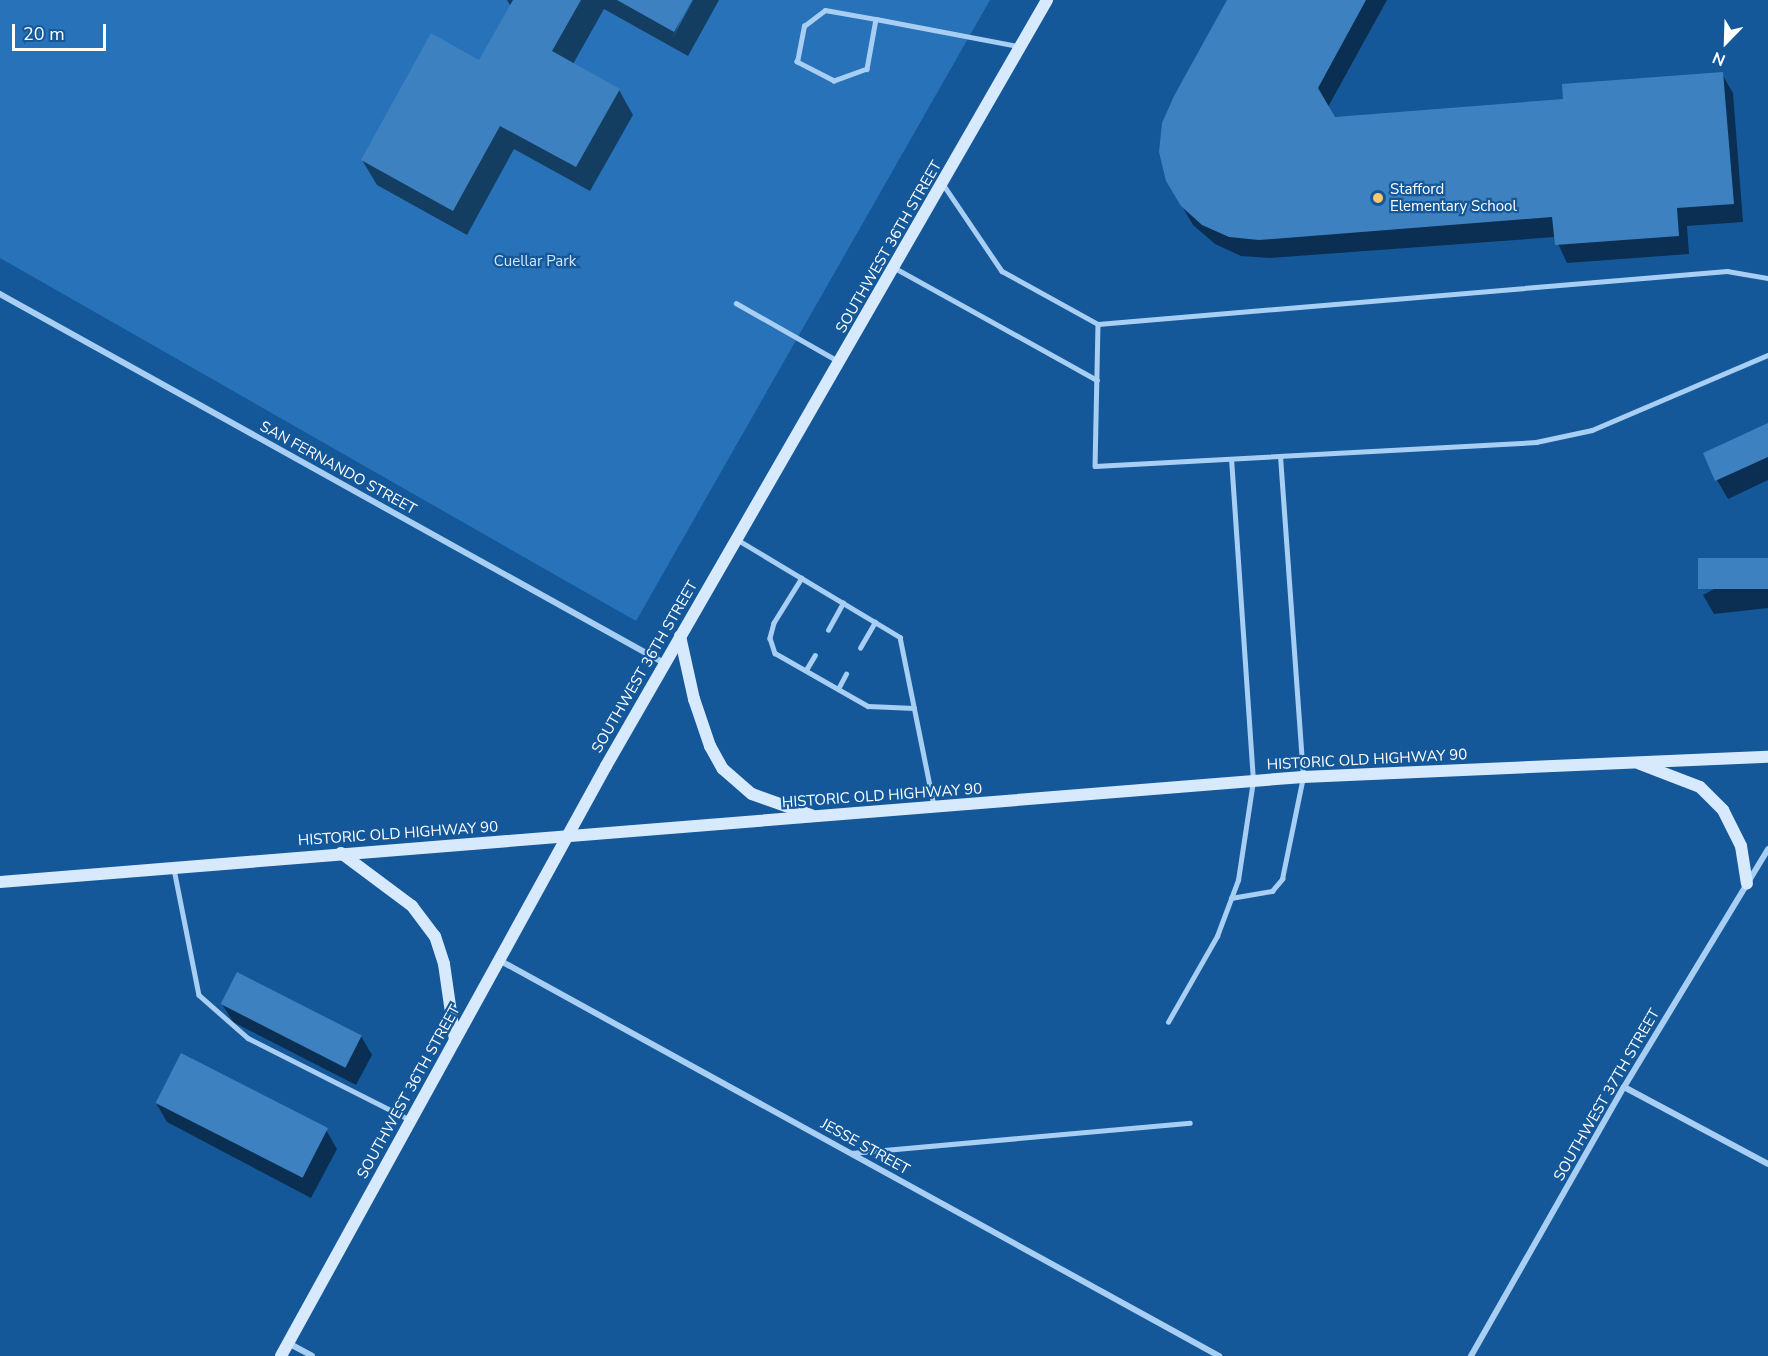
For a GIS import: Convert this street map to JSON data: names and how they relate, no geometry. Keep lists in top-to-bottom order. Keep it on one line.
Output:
{"streets":{"main road":["SOUTHWEST 36TH STREET","HISTORIC OLD HIGHWAY 90"],"street":["SAN FERNANDO STREET","SOUTHWEST 37TH STREET","JESSE STREET"]},"crossings":[["SOUTHWEST 36TH STREET","SAN FERNANDO STREET"],["SOUTHWEST 36TH STREET","HISTORIC OLD HIGHWAY 90"],["SOUTHWEST 36TH STREET","JESSE STREET"]],"parks":["Cuellar Park"],"places":["Stafford Elementary School"],"scale_bar":"20 m","north":"bottom left"}
